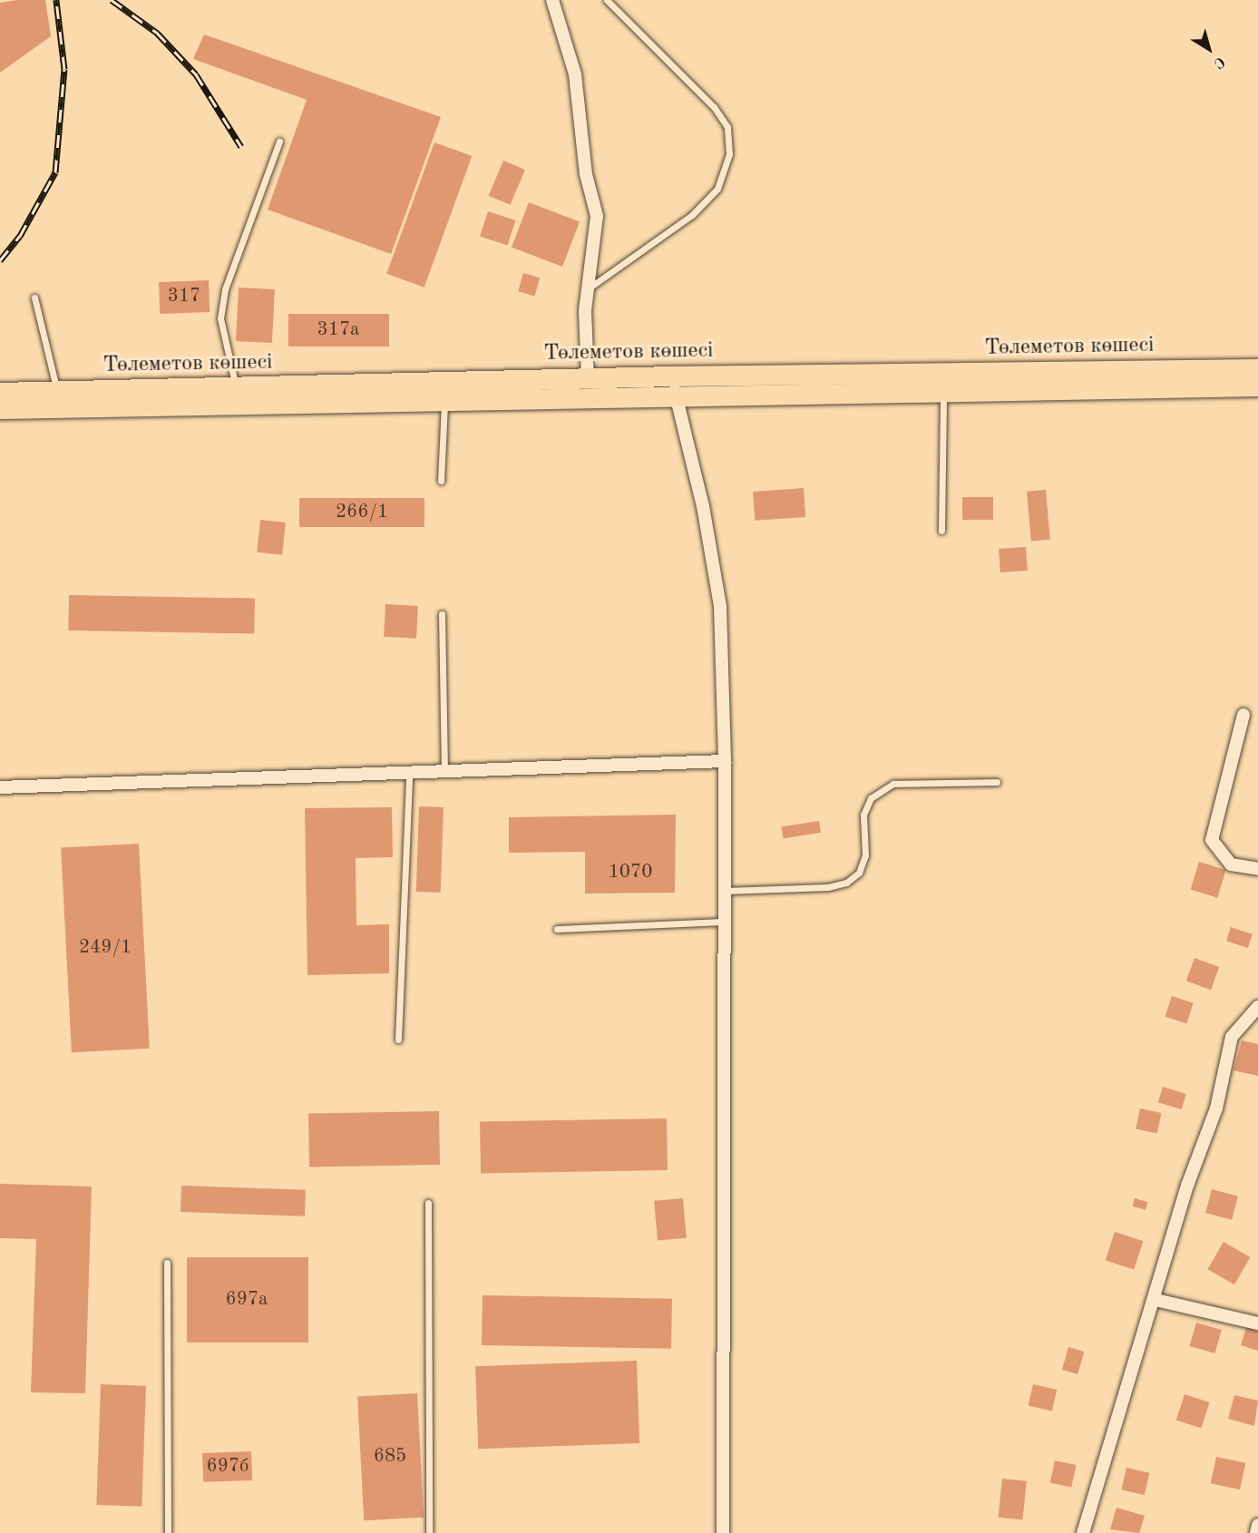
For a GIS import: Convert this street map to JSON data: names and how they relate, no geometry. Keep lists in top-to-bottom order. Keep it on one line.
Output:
{"streets":{"main road":["Төлеметов көшесі"]},"house_numbers":["317","317а","266/1","1070","249/1","697а","685","697б"],"north":"bottom right"}
